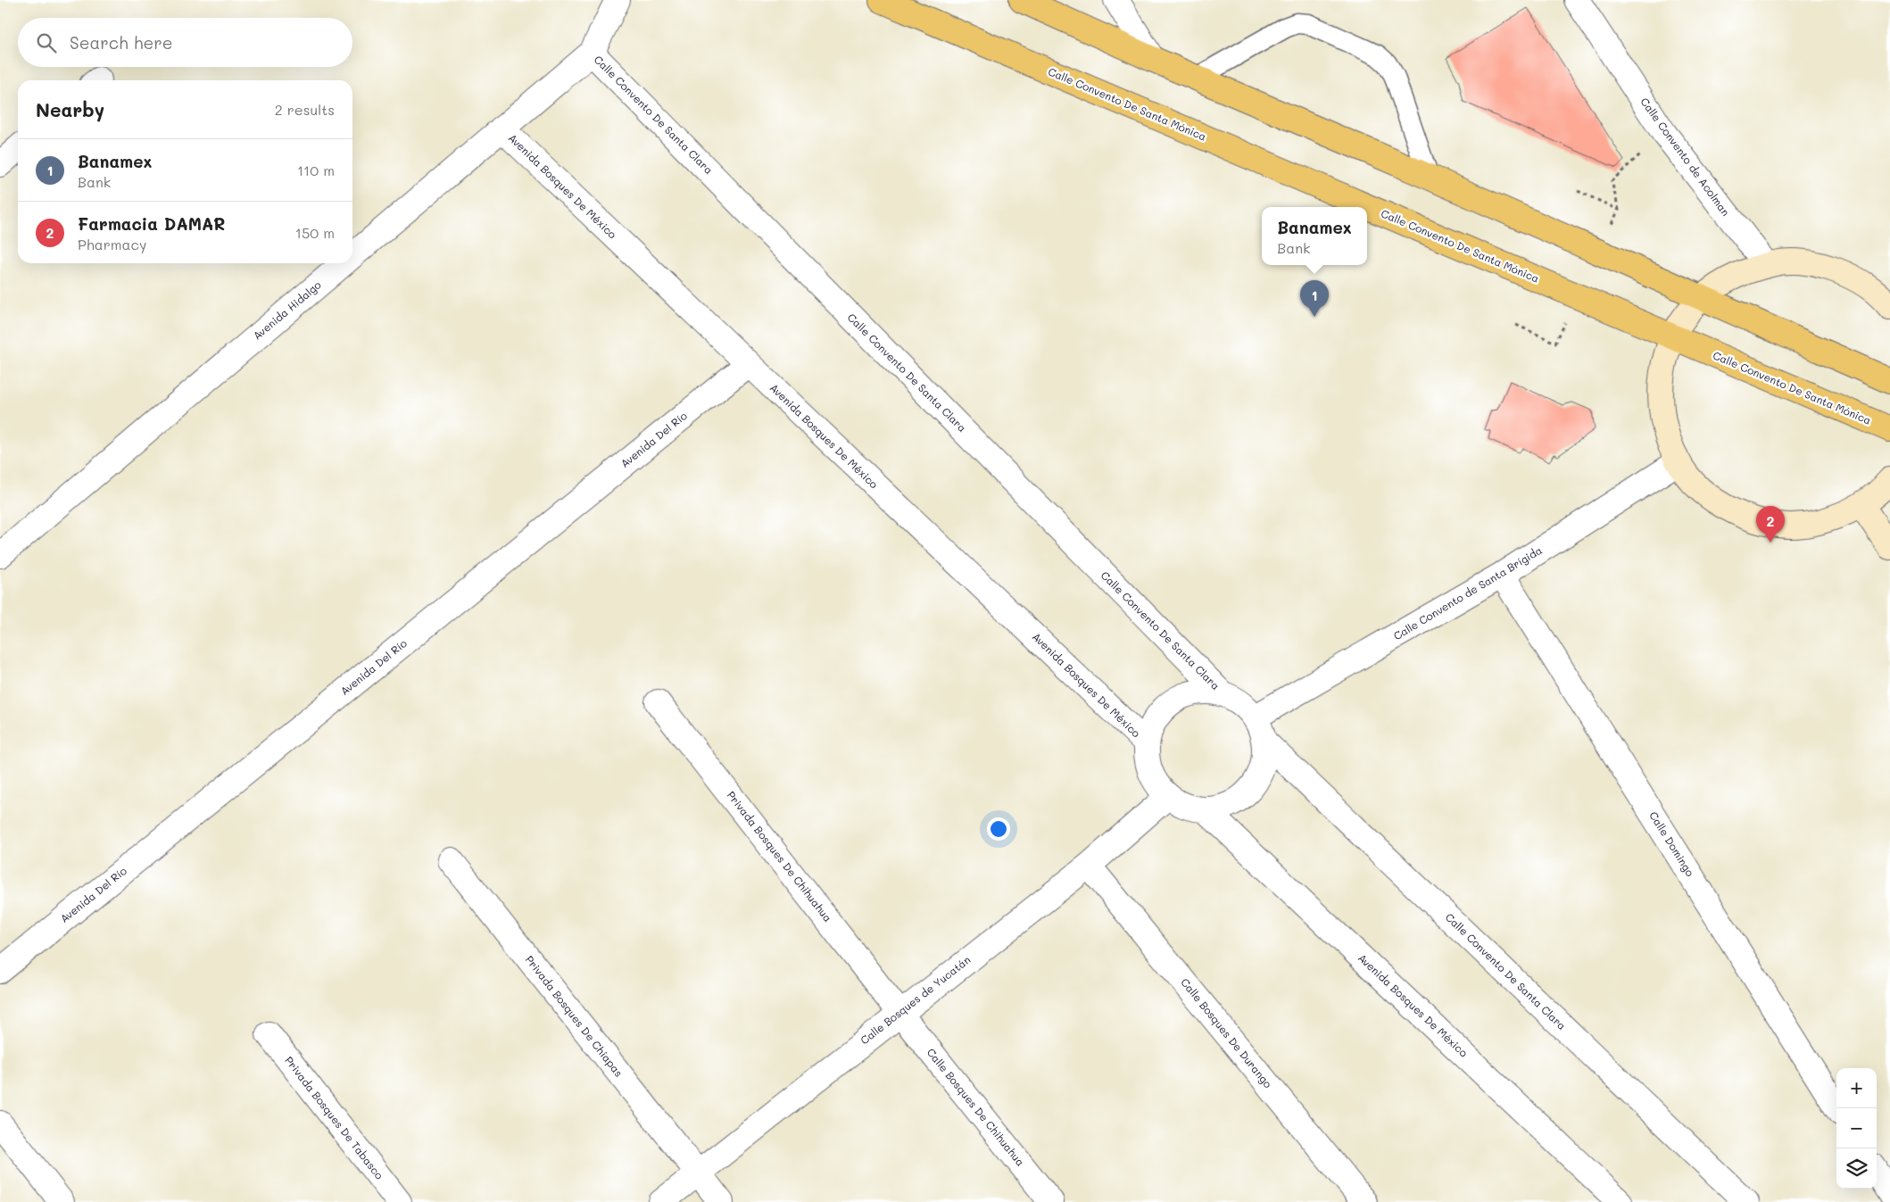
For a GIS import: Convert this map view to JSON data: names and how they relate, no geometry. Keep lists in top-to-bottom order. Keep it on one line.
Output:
{"streets":{"main road":["Calle Convento De Santa Mónica"],"street":["Calle Convento De Santa Clara","Calle Convento de Acolman","Avenida Bosques De México","Avenida Hidalgo","Avenida Del Río","Calle Convento de Santa Brígida","Calle Domingo","Privada Bosques De Chihuahua","Calle Bosques de Yucatán","Privada Bosques De Chiapas","Calle Bosques De Durango","Calle Bosques De Chihuahua","Privada Bosques De Tabasco"]},"crossings":[["Calle Convento De Santa Clara","Avenida Bosques De México"],["Calle Convento De Santa Clara","Avenida Hidalgo"],["Calle Convento De Santa Clara","Calle Convento de Santa Brígida"],["Calle Convento De Santa Clara","Calle Bosques de Yucatán"],["Avenida Bosques De México","Avenida Hidalgo"],["Avenida Bosques De México","Avenida Del Río"],["Avenida Bosques De México","Calle Convento de Santa Brígida"],["Avenida Bosques De México","Calle Bosques de Yucatán"],["Calle Convento de Santa Brígida","Calle Domingo"],["Calle Convento de Santa Brígida","Calle Bosques de Yucatán"],["Privada Bosques De Chihuahua","Calle Bosques de Yucatán"],["Privada Bosques De Chihuahua","Calle Bosques De Chihuahua"],["Calle Bosques de Yucatán","Privada Bosques De Chiapas"],["Calle Bosques de Yucatán","Calle Bosques De Durango"],["Calle Bosques de Yucatán","Calle Bosques De Chihuahua"]],"page":{"search":"Search here","heading":["Nearby","2 results"],"list":[{"mark":"1","name":"Banamex","note":"Bank","value":"110 m"},{"mark":"2","name":"Farmacia DAMAR","note":"Pharmacy","value":"150 m"}],"popup":["Banamex","Bank"],"pins":["1","2"],"map_buttons":["+","−"]}}
